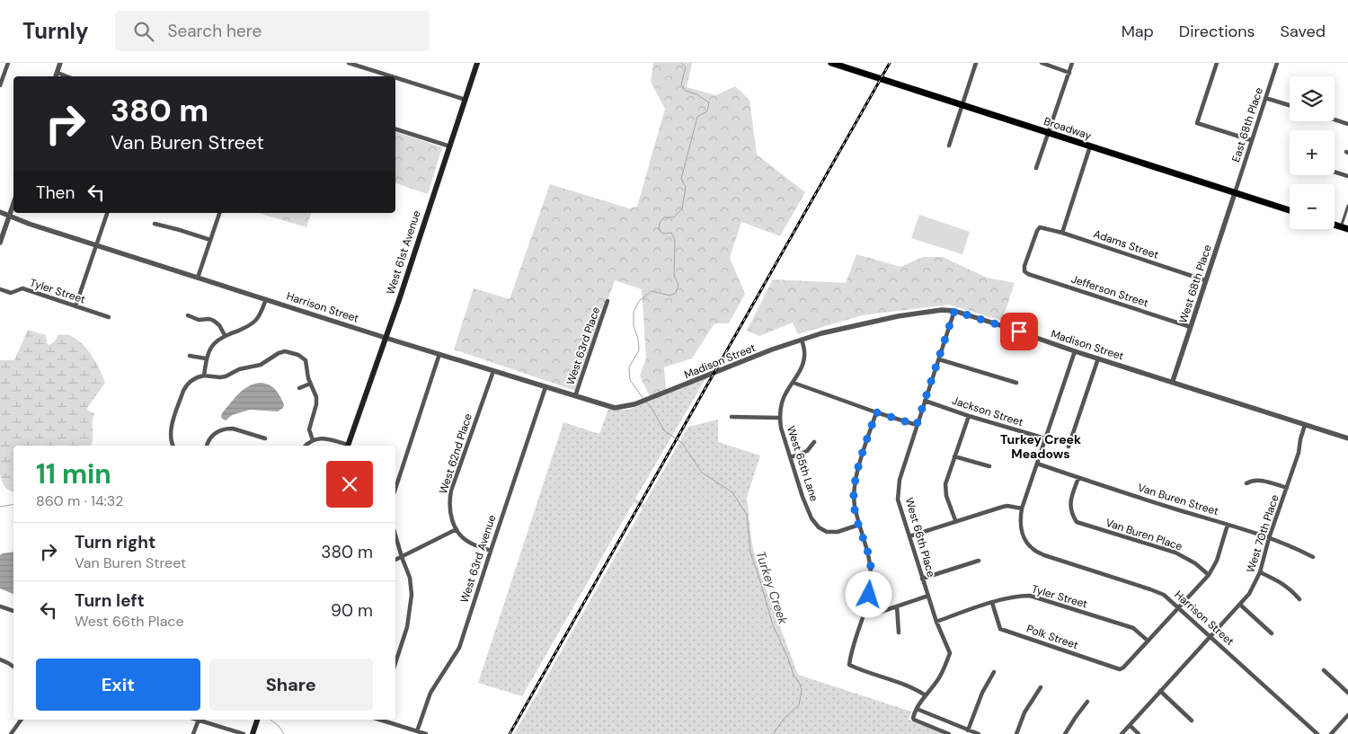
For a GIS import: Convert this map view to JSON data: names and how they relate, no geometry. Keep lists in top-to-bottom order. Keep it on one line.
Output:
{"streets":{"main road":["Broadway","West 61st Avenue"],"street":["East 68th Place","Adams Street","West 68th Place","Tyler Street","Jefferson Street","Harrison Street","Madison Street","West 63rd Place","Jackson Street","West 62nd Place","West 65th Lane","Van Buren Street","West 70th Place","Van Buren Place","West 66th Place","West 63rd Avenue","Polk Street"]},"crossings":[["East 68th Place","Broadway"],["East 68th Place","West 68th Place"],["Broadway","West 68th Place"],["Adams Street","West 68th Place"],["Adams Street","Jefferson Street"],["West 61st Avenue","Harrison Street"],["West 68th Place","Jefferson Street"],["West 68th Place","Madison Street"],["Tyler Street","West 66th Place"],["Tyler Street","Polk Street"],["Harrison Street","Madison Street"],["Harrison Street","West 63rd Place"],["Harrison Street","West 62nd Place"],["Harrison Street","West 70th Place"],["Harrison Street","West 63rd Avenue"],["Madison Street","West 65th Lane"],["Madison Street","West 70th Place"],["Madison Street","West 66th Place"],["Jackson Street","West 66th Place"],["Van Buren Street","West 70th Place"],["Van Buren Street","Van Buren Place"]],"districts":["Turkey Creek Meadows"],"water":["Turkey Creek"],"page":{"header":"Turnly","search":"Search here","nav":["Map","Directions","Saved"],"map_buttons":["+","−"],"turn":["380 m","Van Buren Street"],"then":"Then","heading":["11 min","860 m · 14:32"],"list":[{"name":"Turn right","note":"Van Buren Street","value":"380 m"},{"name":"Turn left","note":"West 66th Place","value":"90 m"}],"buttons":["Exit","Share"]}}
